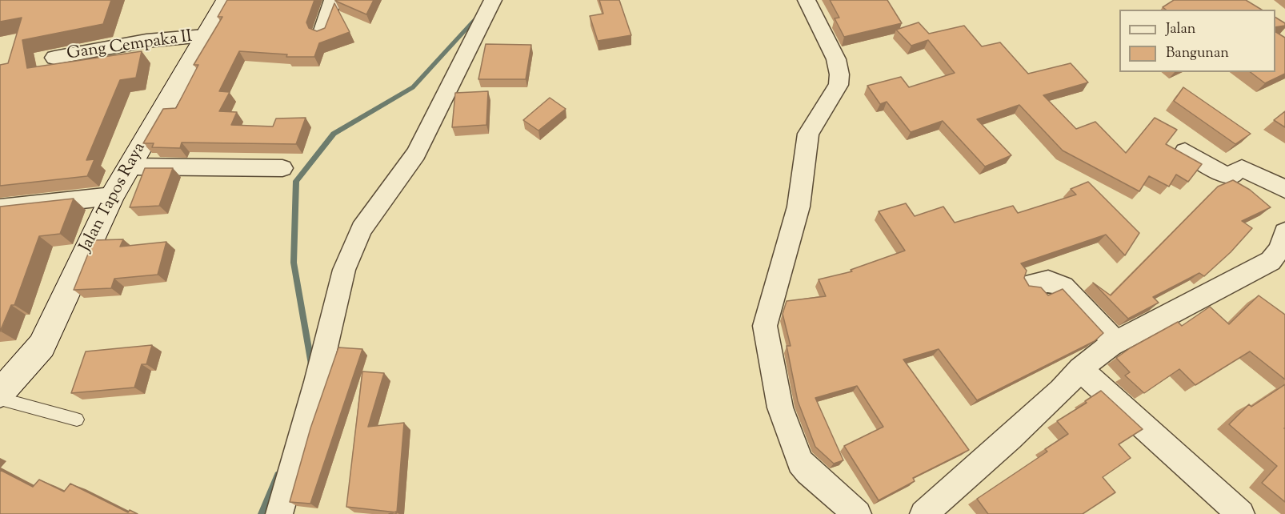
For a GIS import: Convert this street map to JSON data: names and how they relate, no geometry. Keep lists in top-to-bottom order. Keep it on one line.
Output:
{"streets":{"main road":["Jalan Tapos Raya"],"street":["Gang Cempaka II"]},"crossings":[["Gang Cempaka II","Jalan Tapos Raya"]],"legend":["Jalan","Bangunan"]}
